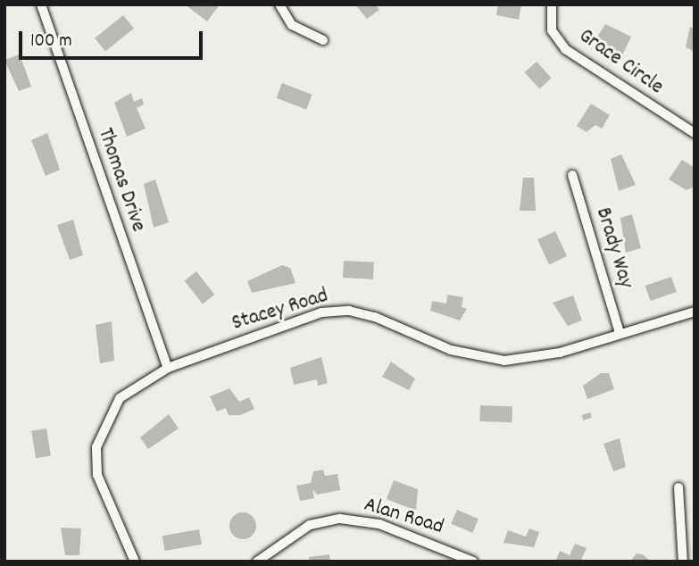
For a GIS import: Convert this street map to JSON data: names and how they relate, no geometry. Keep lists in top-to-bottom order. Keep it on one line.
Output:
{"streets":{"street":["Grace Circle","Thomas Drive","Brady Way","Stacey Road","Alan Road"]},"crossings":[["Thomas Drive","Stacey Road"],["Brady Way","Stacey Road"]],"scale_bar":"100 m"}
